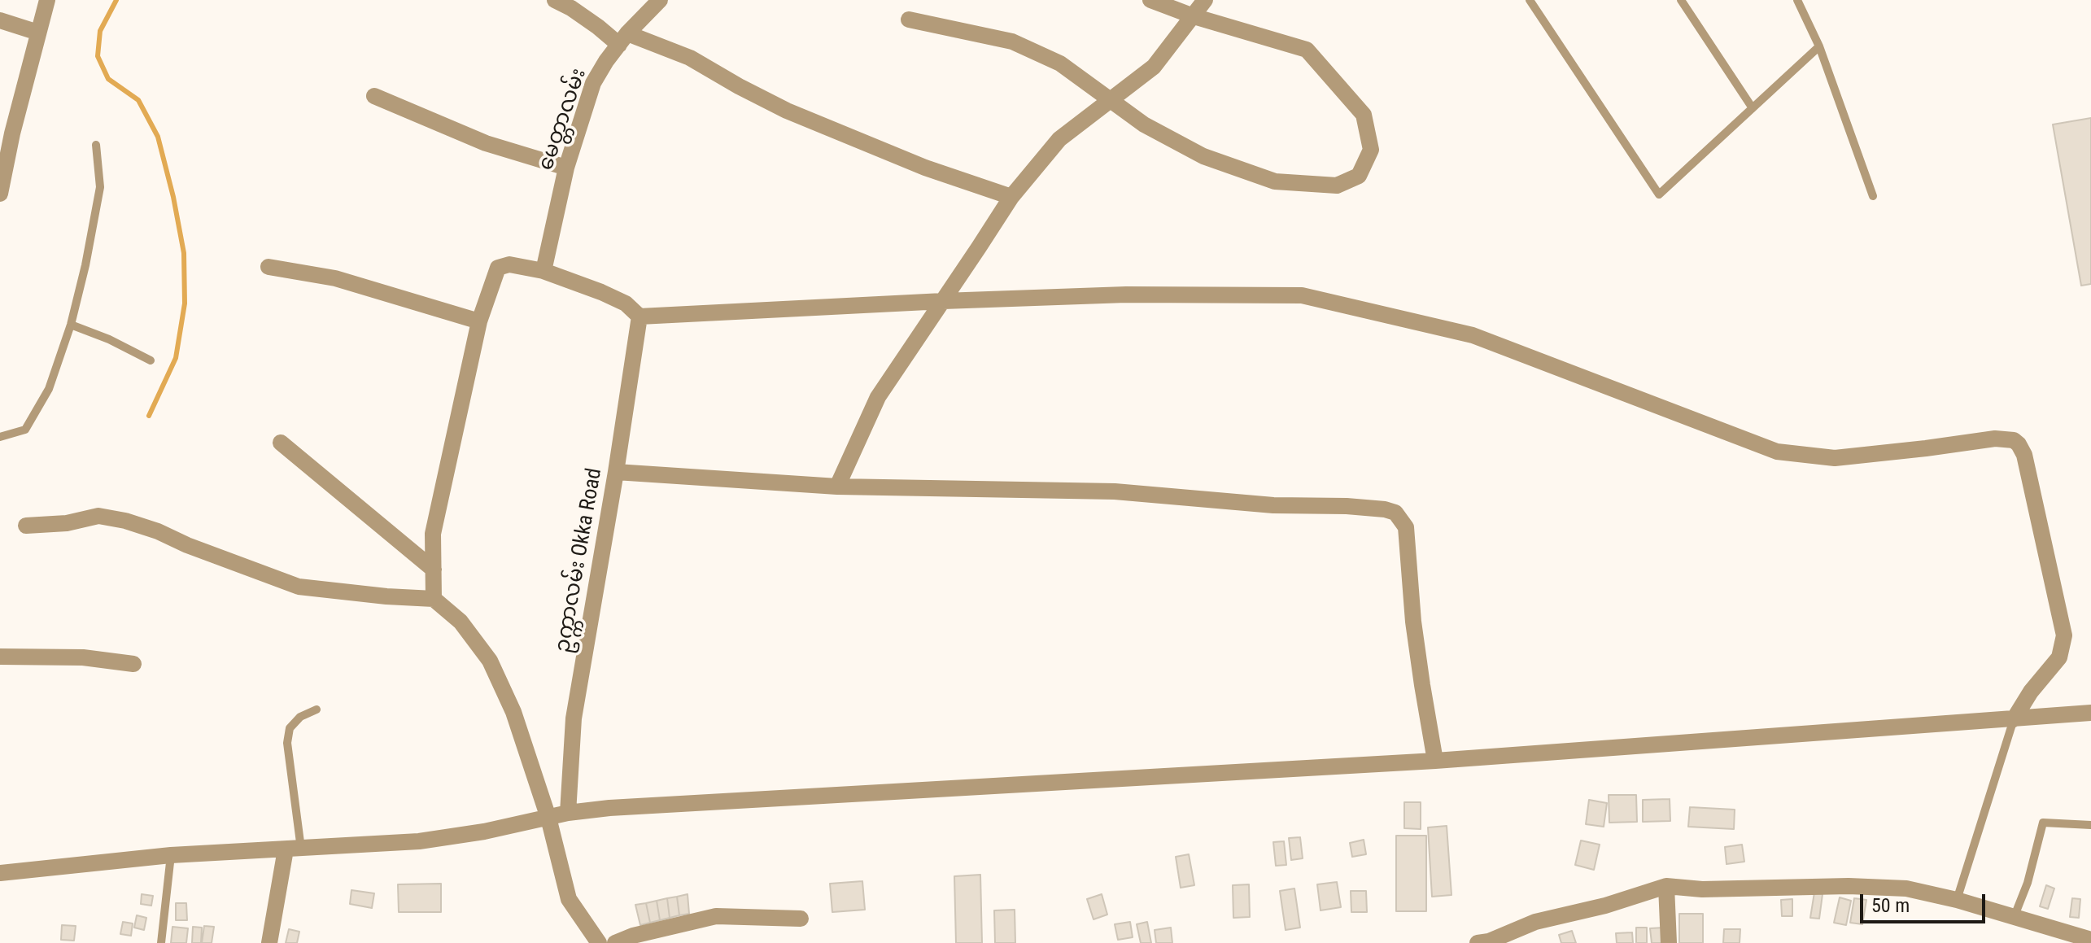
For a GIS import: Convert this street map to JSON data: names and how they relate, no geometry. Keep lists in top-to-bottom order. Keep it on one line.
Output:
{"streets":{"street":["မေတ္တာလမ်း","ဥက္ကာလမ်း Okka Road"]},"scale_bar":"50 m"}
